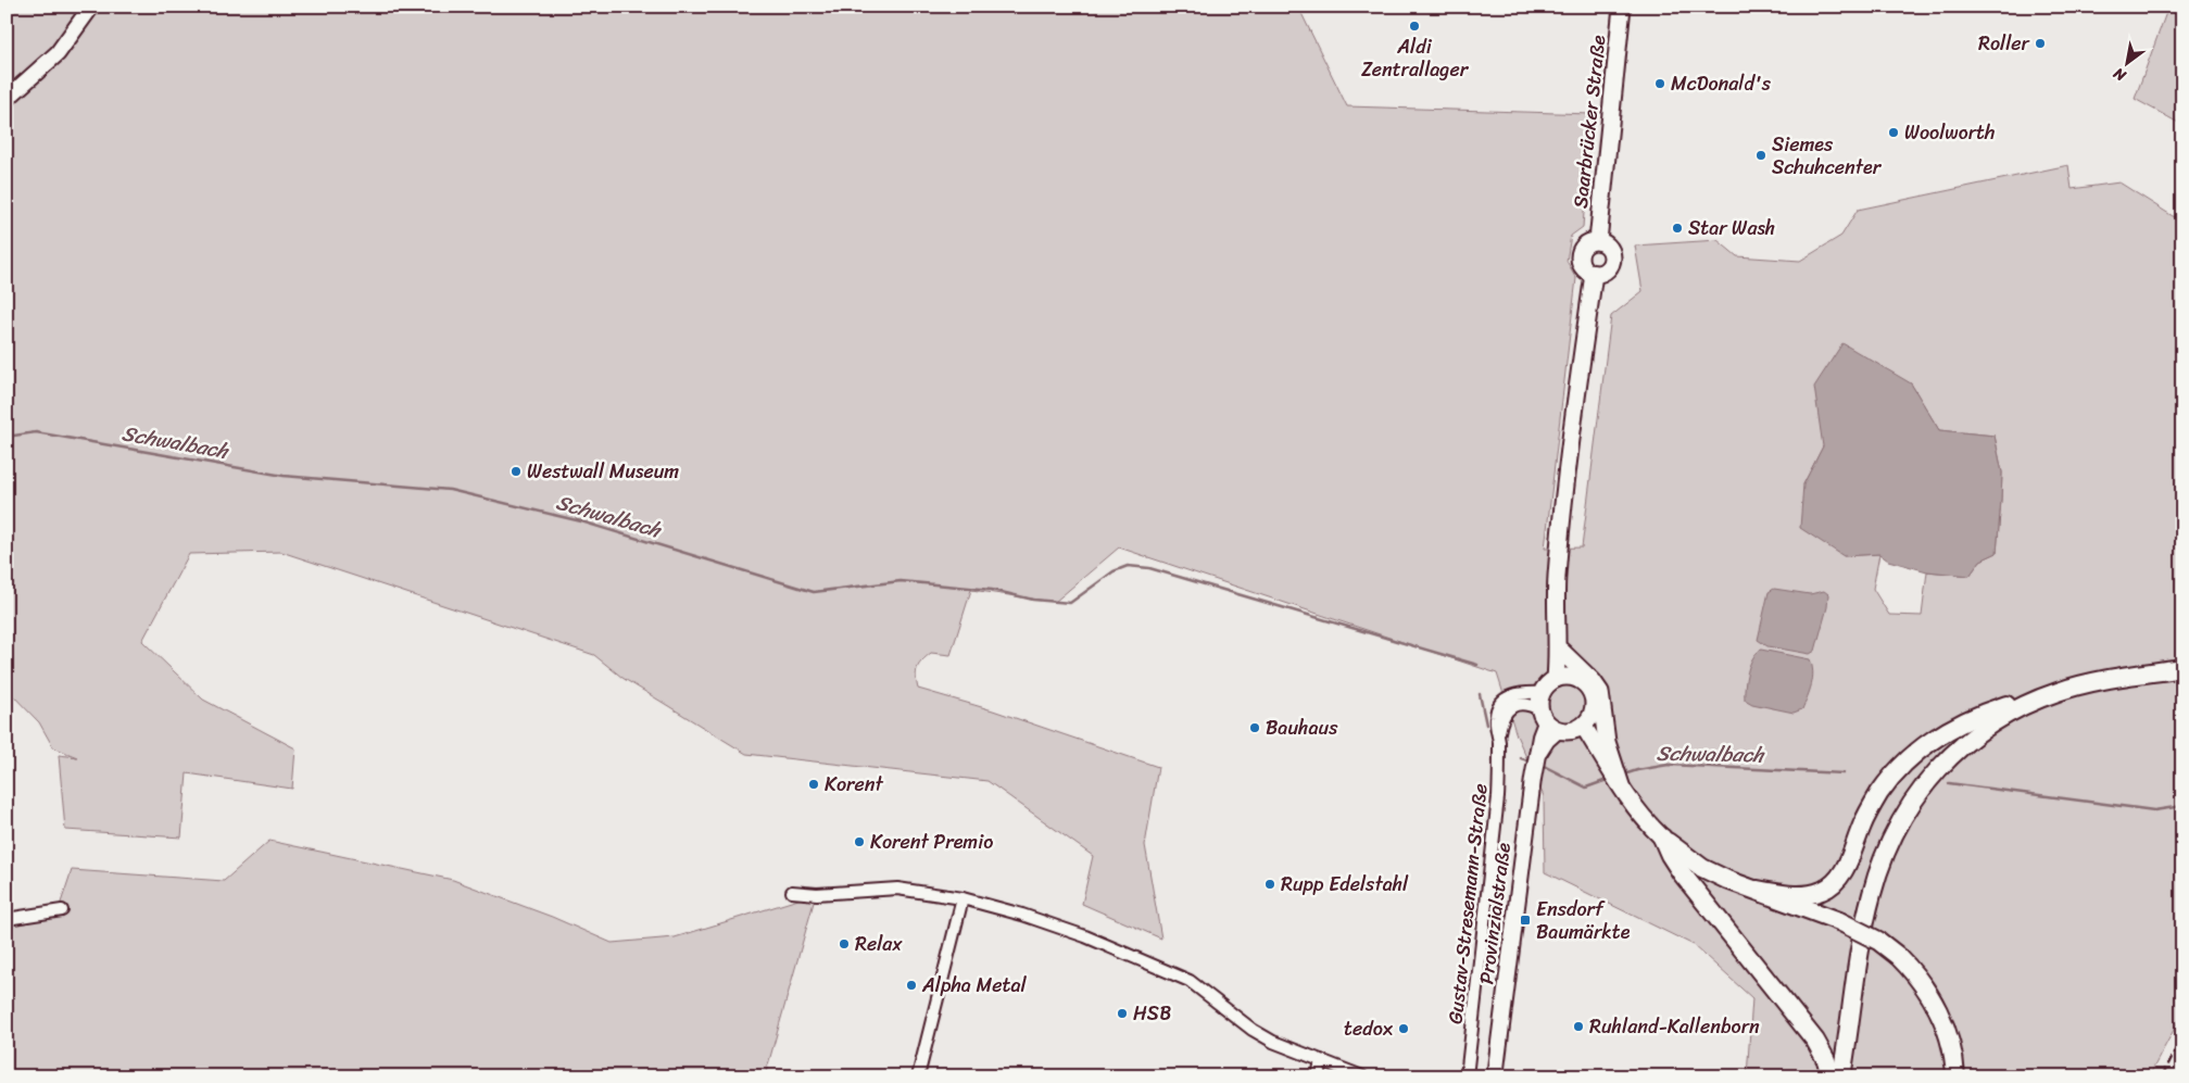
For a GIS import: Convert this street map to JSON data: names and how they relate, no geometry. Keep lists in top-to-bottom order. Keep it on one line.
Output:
{"streets":{"main road":["Saarbrücker Straße","Provinzialstraße"],"street":["Gustav-Stresemann-Straße"]},"crossings":[["Gustav-Stresemann-Straße","Provinzialstraße"]],"water":["Schwalbach"],"places":{"other":["Aldi Zentrallager","Roller","McDonald's","Woolworth","Siemes Schuhcenter","Star Wash","Westwall Museum","Bauhaus","Korent","Korent Premio","Rupp Edelstahl","Relax","Alpha Metal","HSB","Ruhland-Kallenborn","tedox"],"transit":["Ensdorf Baumärkte"]},"north":"bottom left"}
